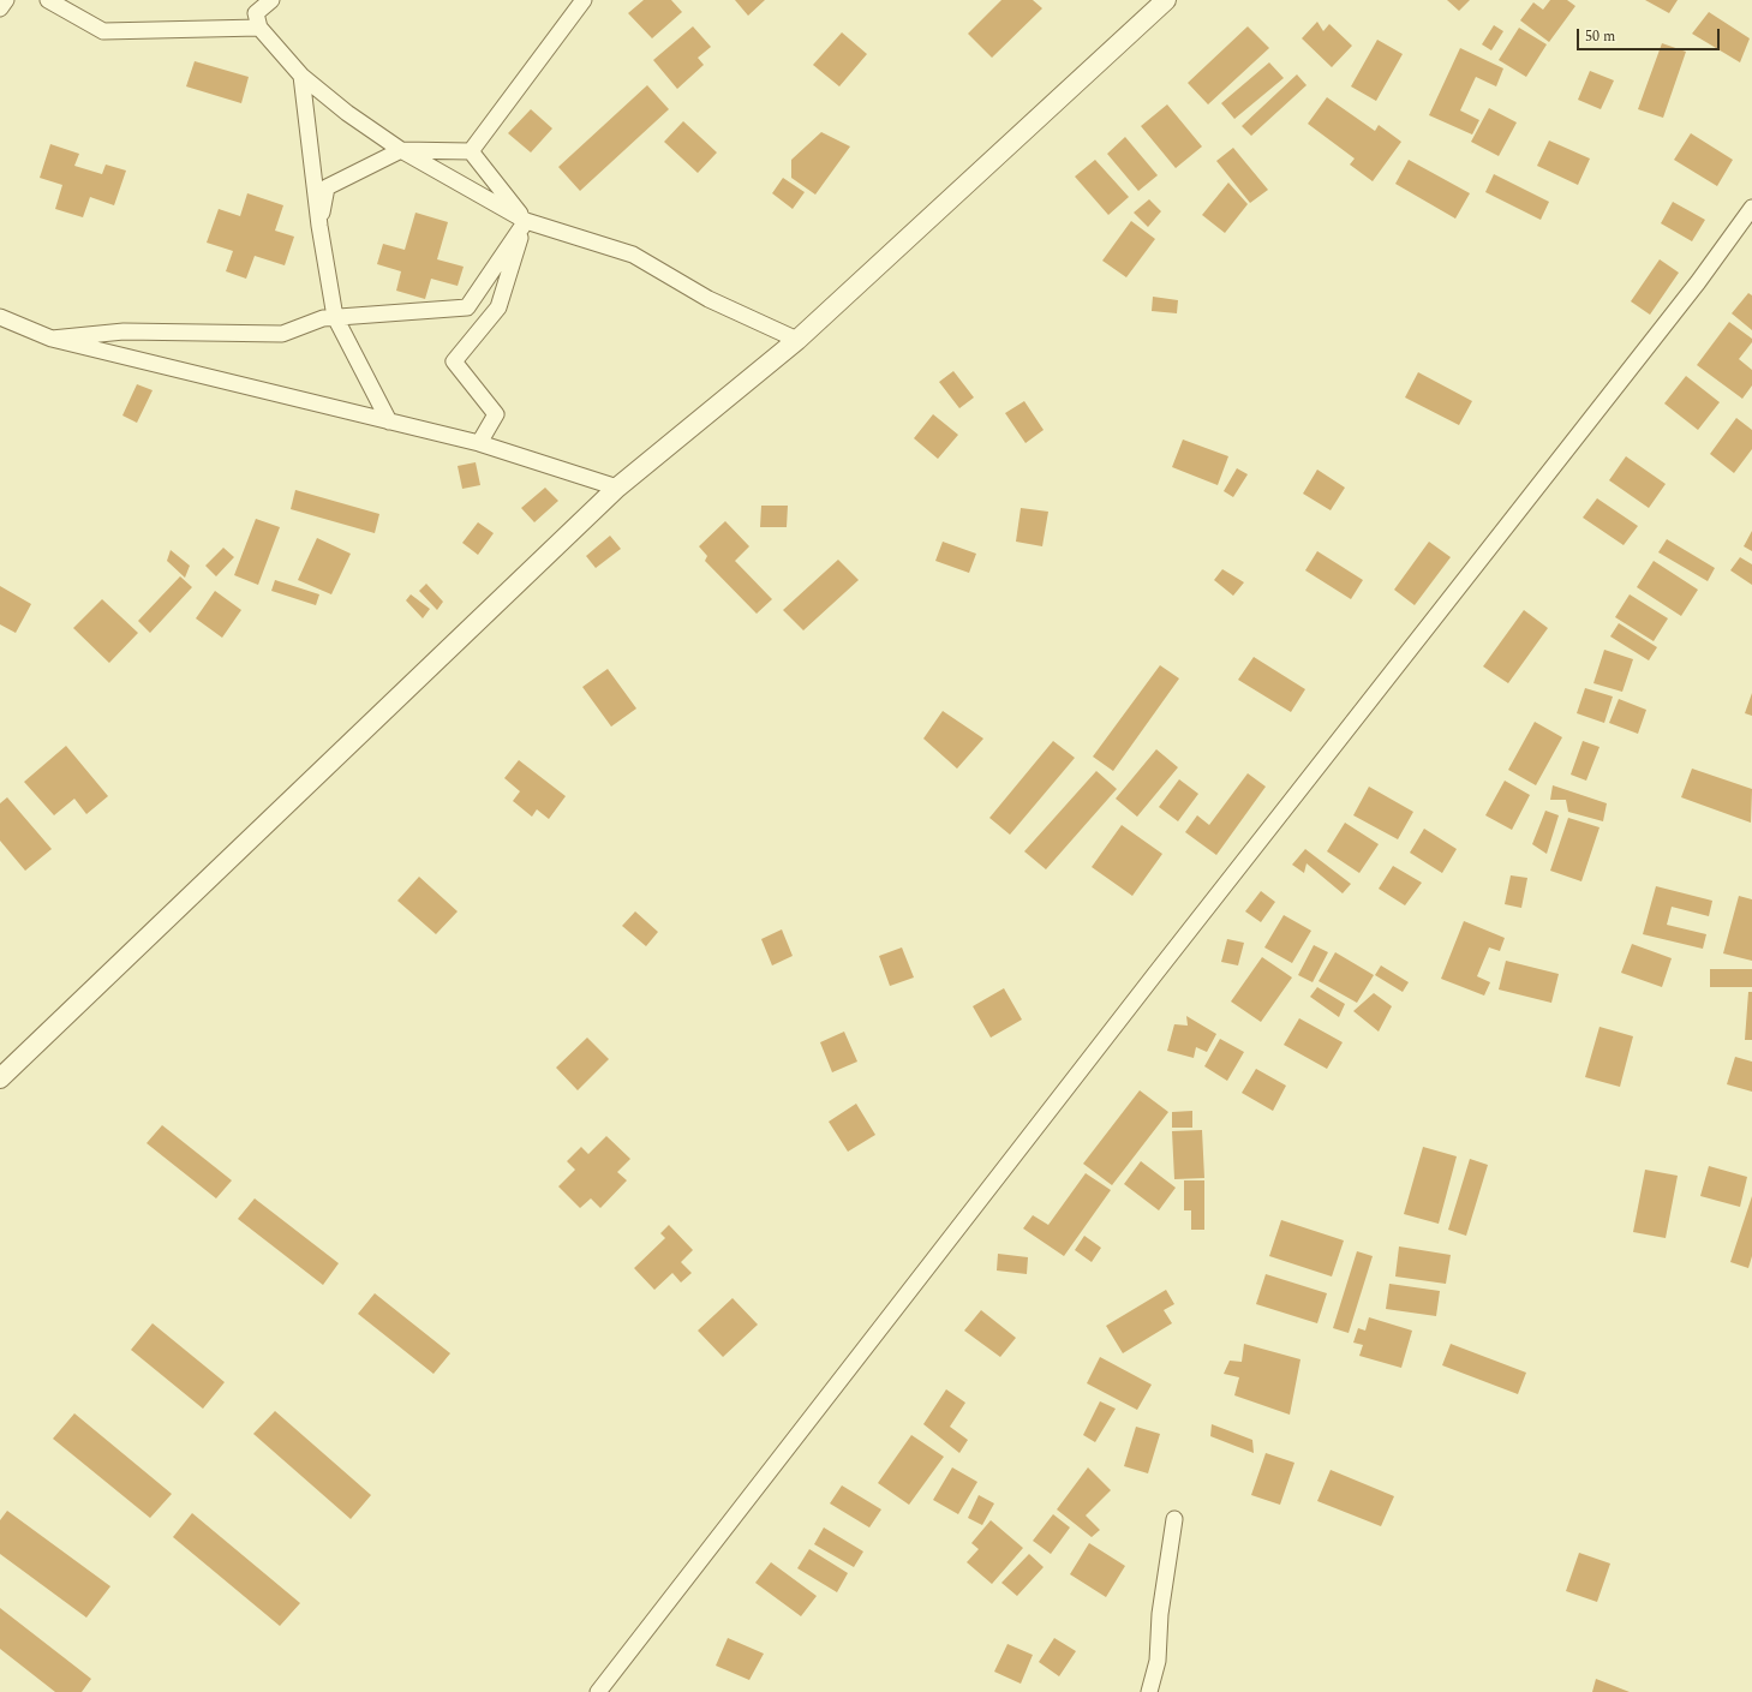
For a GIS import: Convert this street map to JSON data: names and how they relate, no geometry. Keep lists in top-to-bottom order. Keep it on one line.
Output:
{"scale_bar":"50 m"}
